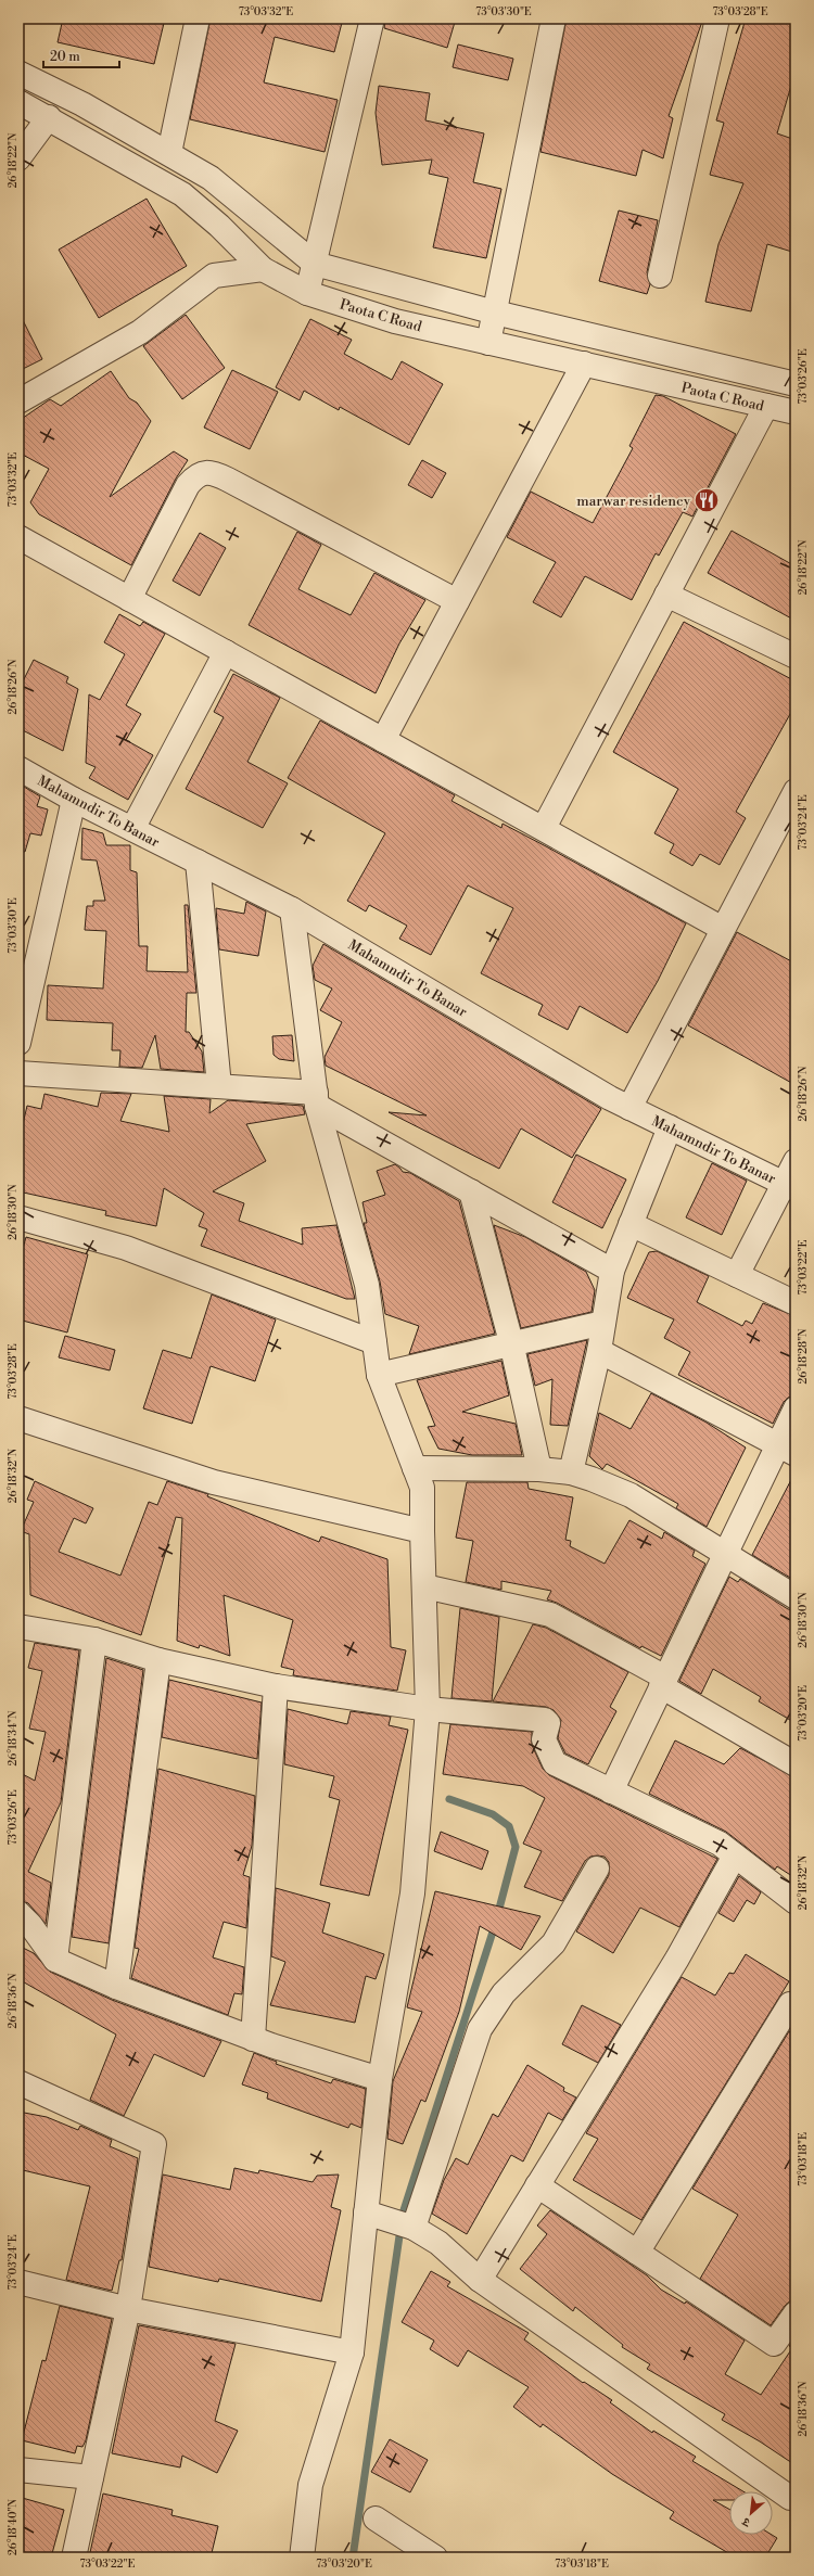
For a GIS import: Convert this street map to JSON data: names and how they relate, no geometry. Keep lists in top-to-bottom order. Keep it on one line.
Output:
{"streets":{"street":["Paota C Road","Mahamndir To Banar"]},"places":{"restaurant":["marwar residency"]},"scale_bar":"20 m","north":"bottom left","coordinates":["73°03'32\"E","73°03'30\"E","73°03'28\"E","26°18'22\"N","73°03'26\"E","26°18'26\"N","73°03'24\"E","26°18'30\"N","73°03'22\"E","26°18'28\"N","26°18'32\"N","73°03'20\"E","26°18'34\"N","26°18'36\"N","73°03'18\"E","26°18'40\"N"]}
